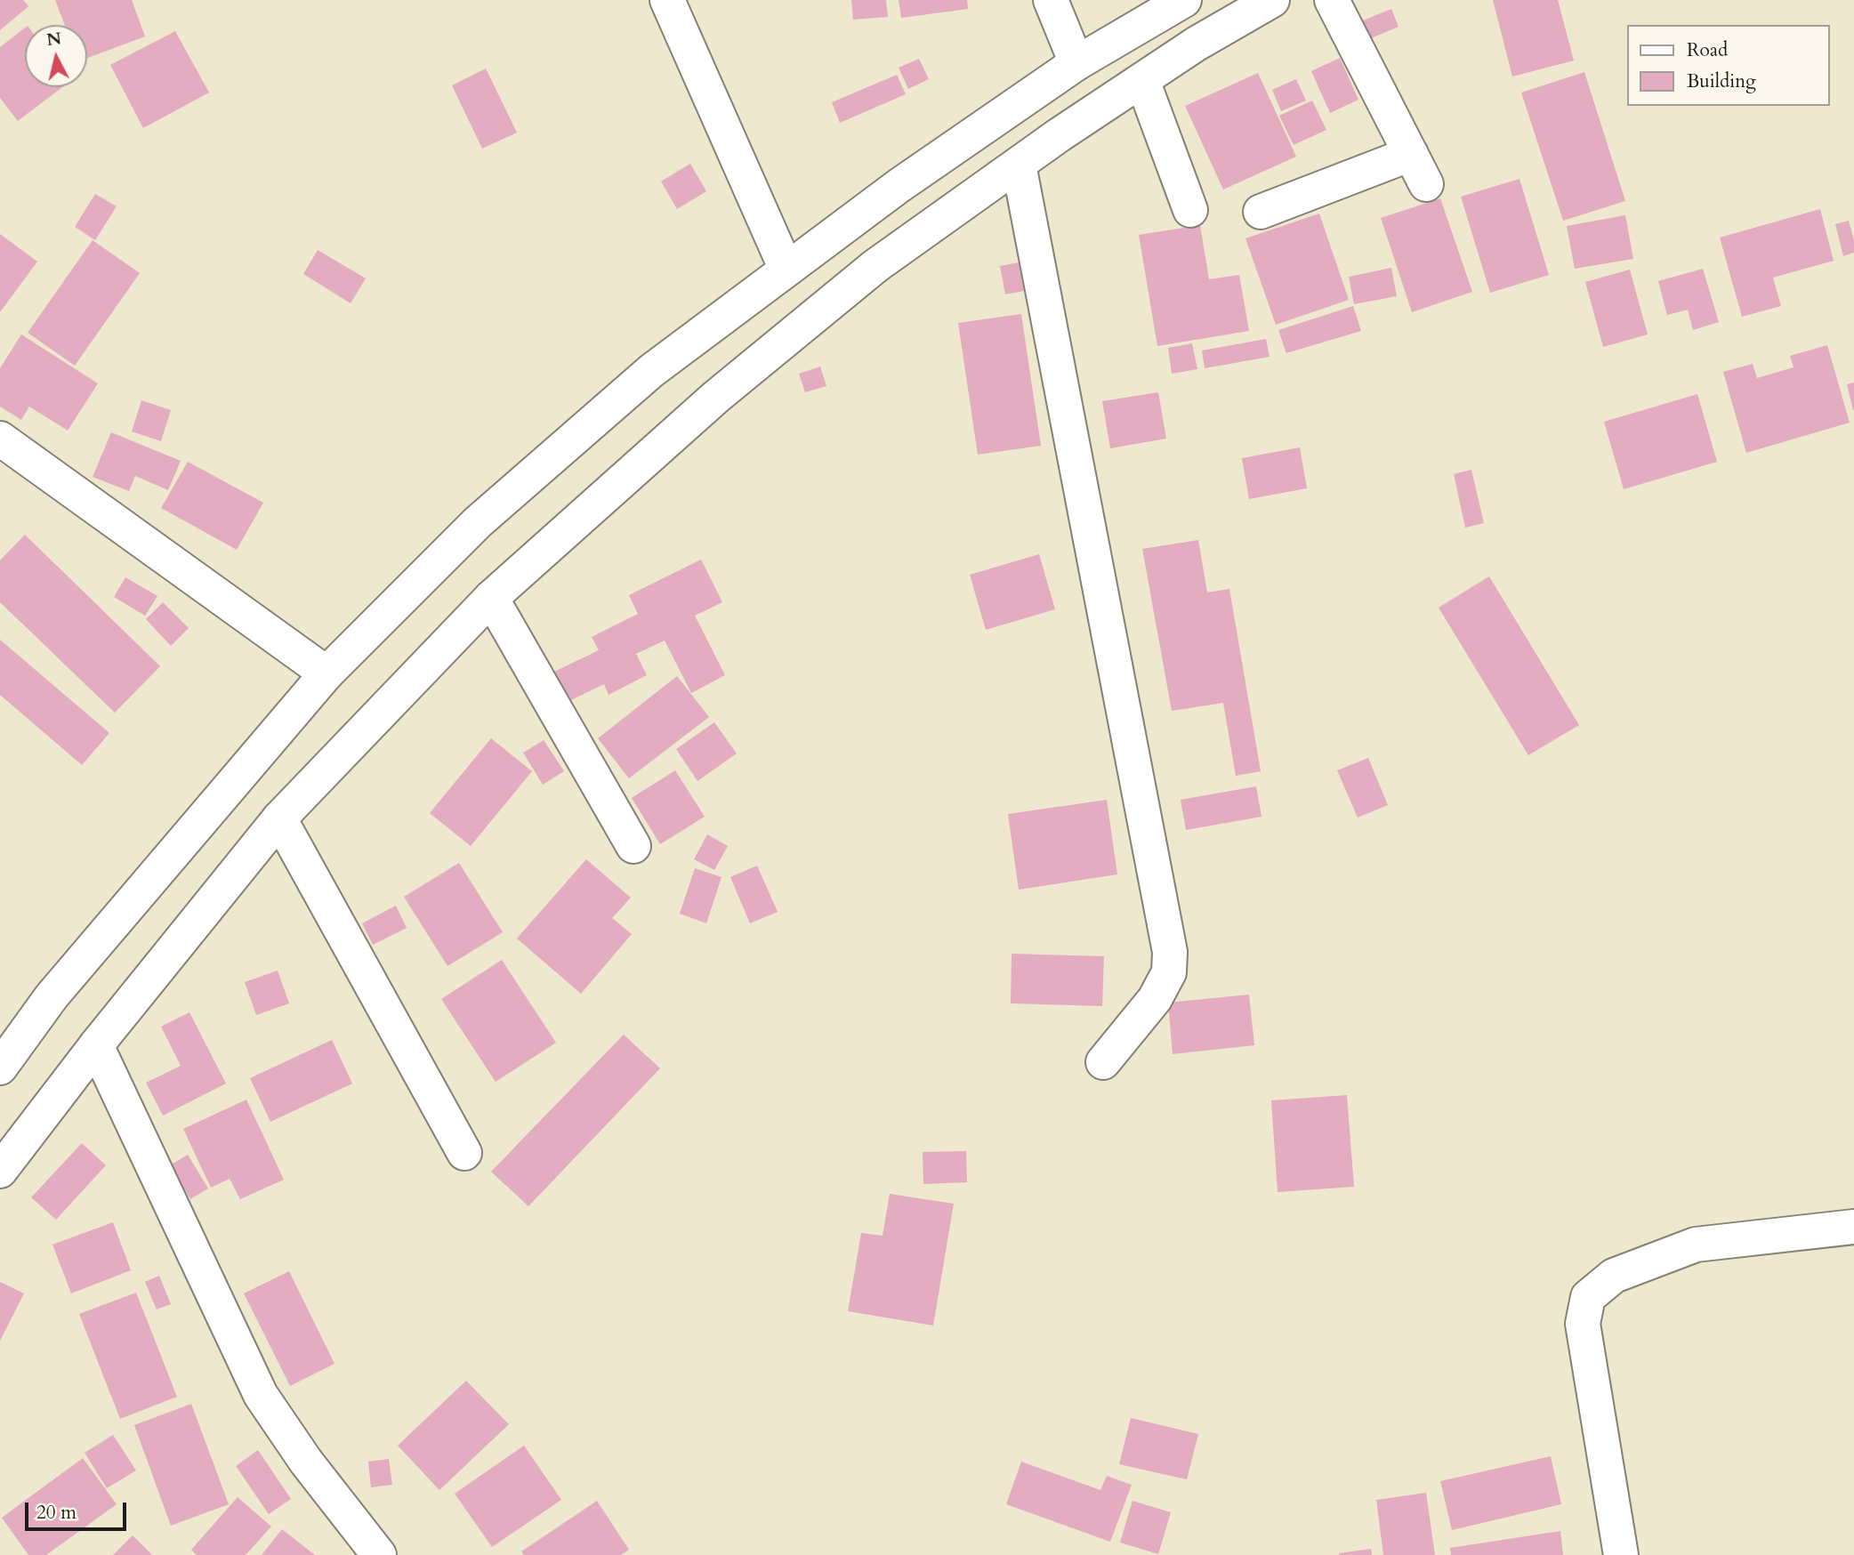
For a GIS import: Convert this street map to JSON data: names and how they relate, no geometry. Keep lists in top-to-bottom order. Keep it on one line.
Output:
{"legend":["Road","Building"],"scale_bar":"20 m","north":"top"}
